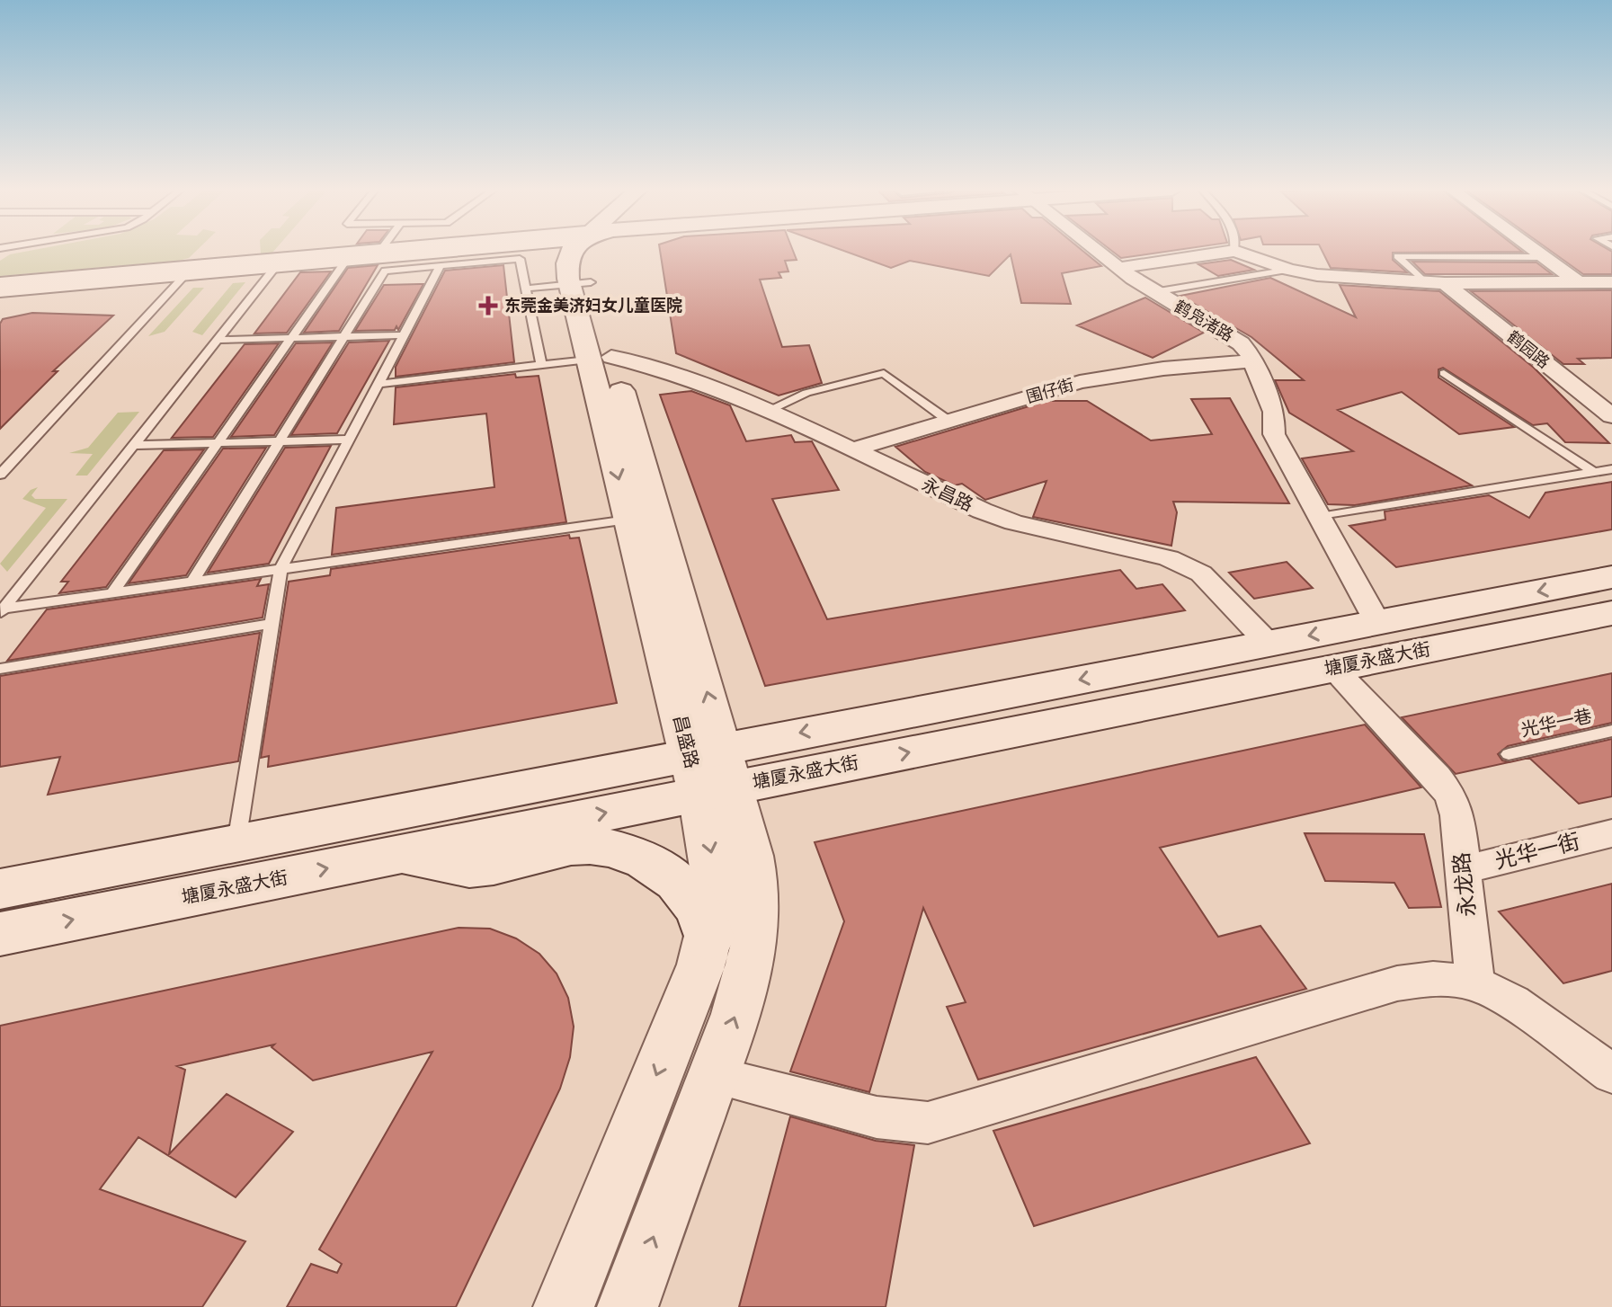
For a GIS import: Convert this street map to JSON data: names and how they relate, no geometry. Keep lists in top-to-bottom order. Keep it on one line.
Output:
{"streets":{"main road":["塘厦永盛大街"],"street":["鹤凫渚路","鹤园路","围仔街","永昌路","昌盛路","光华一街","永龙路"],"lane":["光华一巷"]},"crossings":[["鹤凫渚路","围仔街"],["鹤凫渚路","塘厦永盛大街"],["围仔街","永昌路"],["永昌路","塘厦永盛大街"],["永昌路","昌盛路"],["塘厦永盛大街","昌盛路"],["塘厦永盛大街","永龙路"],["光华一街","永龙路"]],"places":{"health":["东莞金美济妇女儿童医院"]}}
